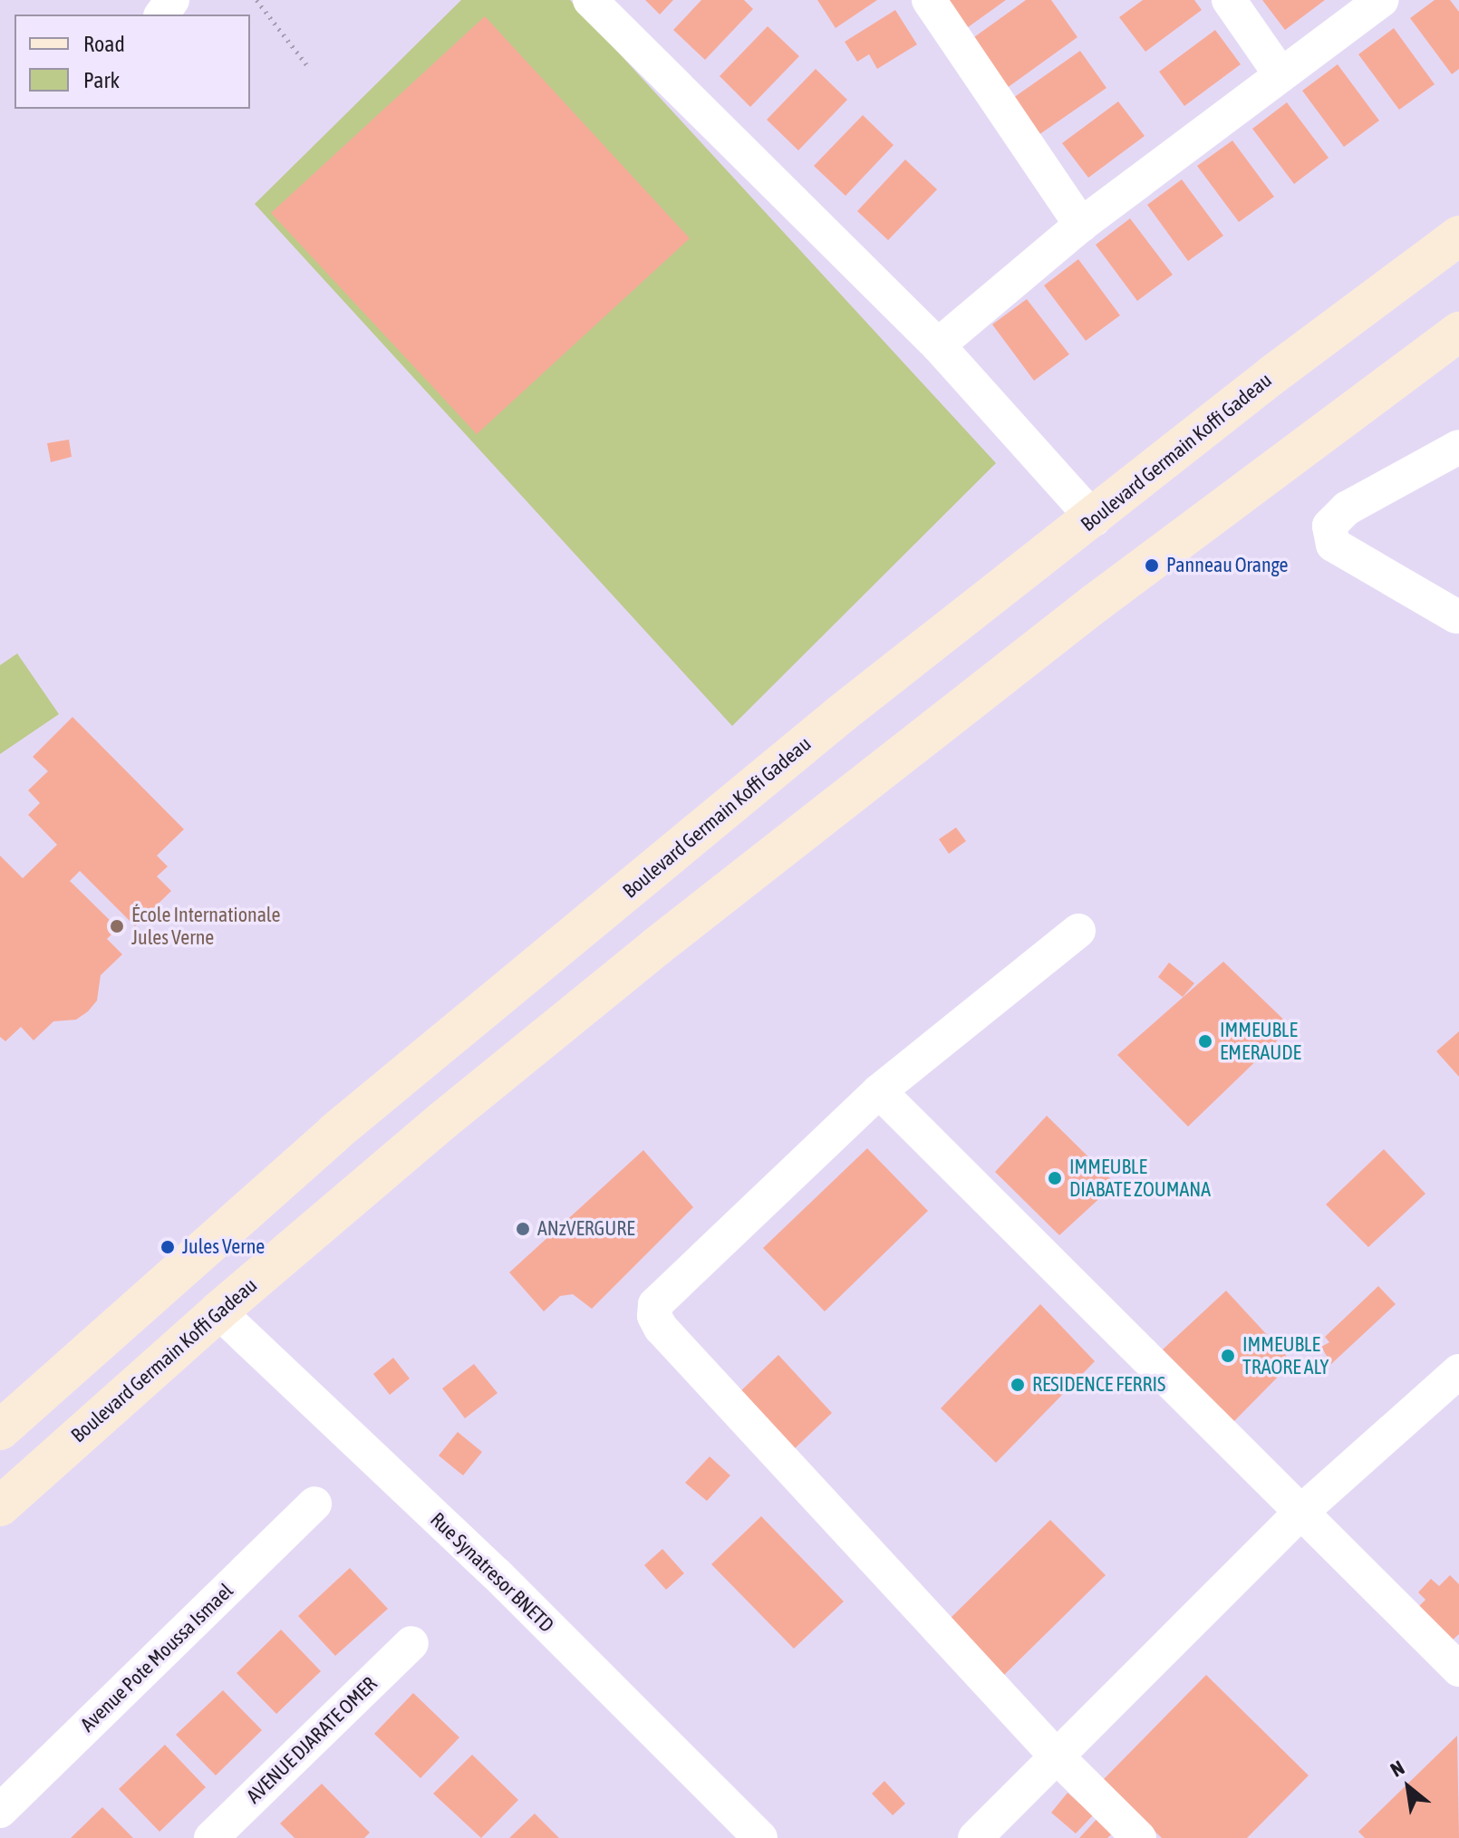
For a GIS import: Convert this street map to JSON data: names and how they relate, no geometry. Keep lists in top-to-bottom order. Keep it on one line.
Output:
{"streets":{"main road":["Boulevard Germain Koffi Gadeau"],"street":["Rue Synatresor BNETD","Avenue Pote Moussa Ismael","AVENUE DJARATE OMER"]},"crossings":[["Boulevard Germain Koffi Gadeau","Rue Synatresor BNETD"]],"places":["Panneau Orange","École Internationale Jules Verne","IMMEUBLE EMERAUDE","IMMEUBLE DIABATE ZOUMANA","ANzVERGURE","Jules Verne","IMMEUBLE TRAORE ALY","RESIDENCE FERRIS"],"legend":["Road","Park"],"north":"top left"}
